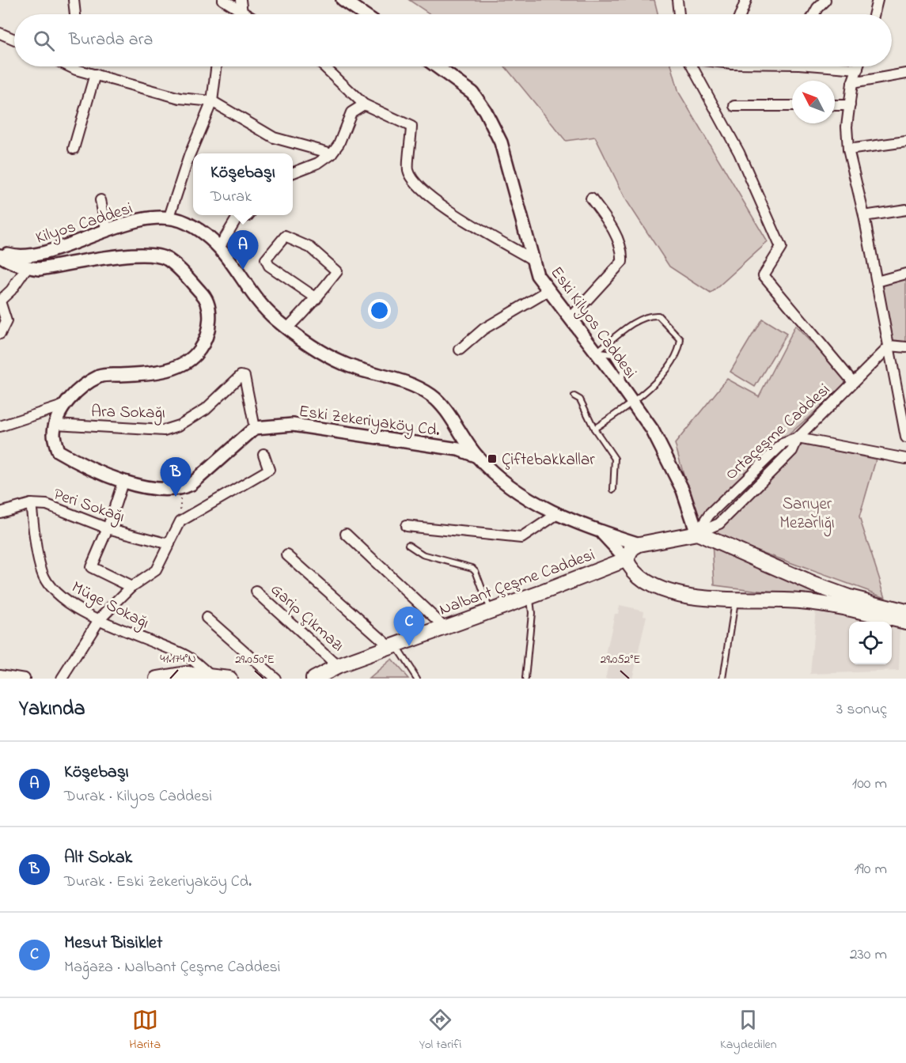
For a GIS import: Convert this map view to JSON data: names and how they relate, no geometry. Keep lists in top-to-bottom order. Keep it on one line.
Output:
{"streets":{"main road":["Nalbant Çeşme Caddesi"],"street":["Kilyos Caddesi","Eski Kilyos Caddesi","Ara Sokağı","Eski Zekeriyaköy Cd.","Ortaçeşme Caddesi","Peri Sokağı","Müge Sokağı","Garip Çıkmazı"]},"crossings":[["Kilyos Caddesi","Eski Zekeriyaköy Cd."],["Eski Kilyos Caddesi","Ortaçeşme Caddesi"],["Ara Sokağı","Eski Zekeriyaköy Cd."],["Peri Sokağı","Müge Sokağı"],["Nalbant Çeşme Caddesi","Garip Çıkmazı"]],"parks":["Sarıyer Mezarlığı"],"places":{"transit":["Çiftebakkallar"]},"north":"top left","page":{"search":"Burada ara","popup":["Köşebaşı","Durak"],"pins":["A","B","C"],"heading":["Yakında","3 sonuç"],"list":[{"mark":"A","name":"Köşebaşı","note":"Durak · Kilyos Caddesi","value":"100 m"},{"mark":"B","name":"Alt Sokak","note":"Durak · Eski Zekeriyaköy Cd.","value":"190 m"},{"mark":"C","name":"Mesut Bisiklet","note":"Mağaza · Nalbant Çeşme Caddesi","value":"230 m"}],"nav":["Harita","Yol tarifi","Kaydedilen"]},"coordinates":["41.174°N","29.050°E","29.052°E"]}
